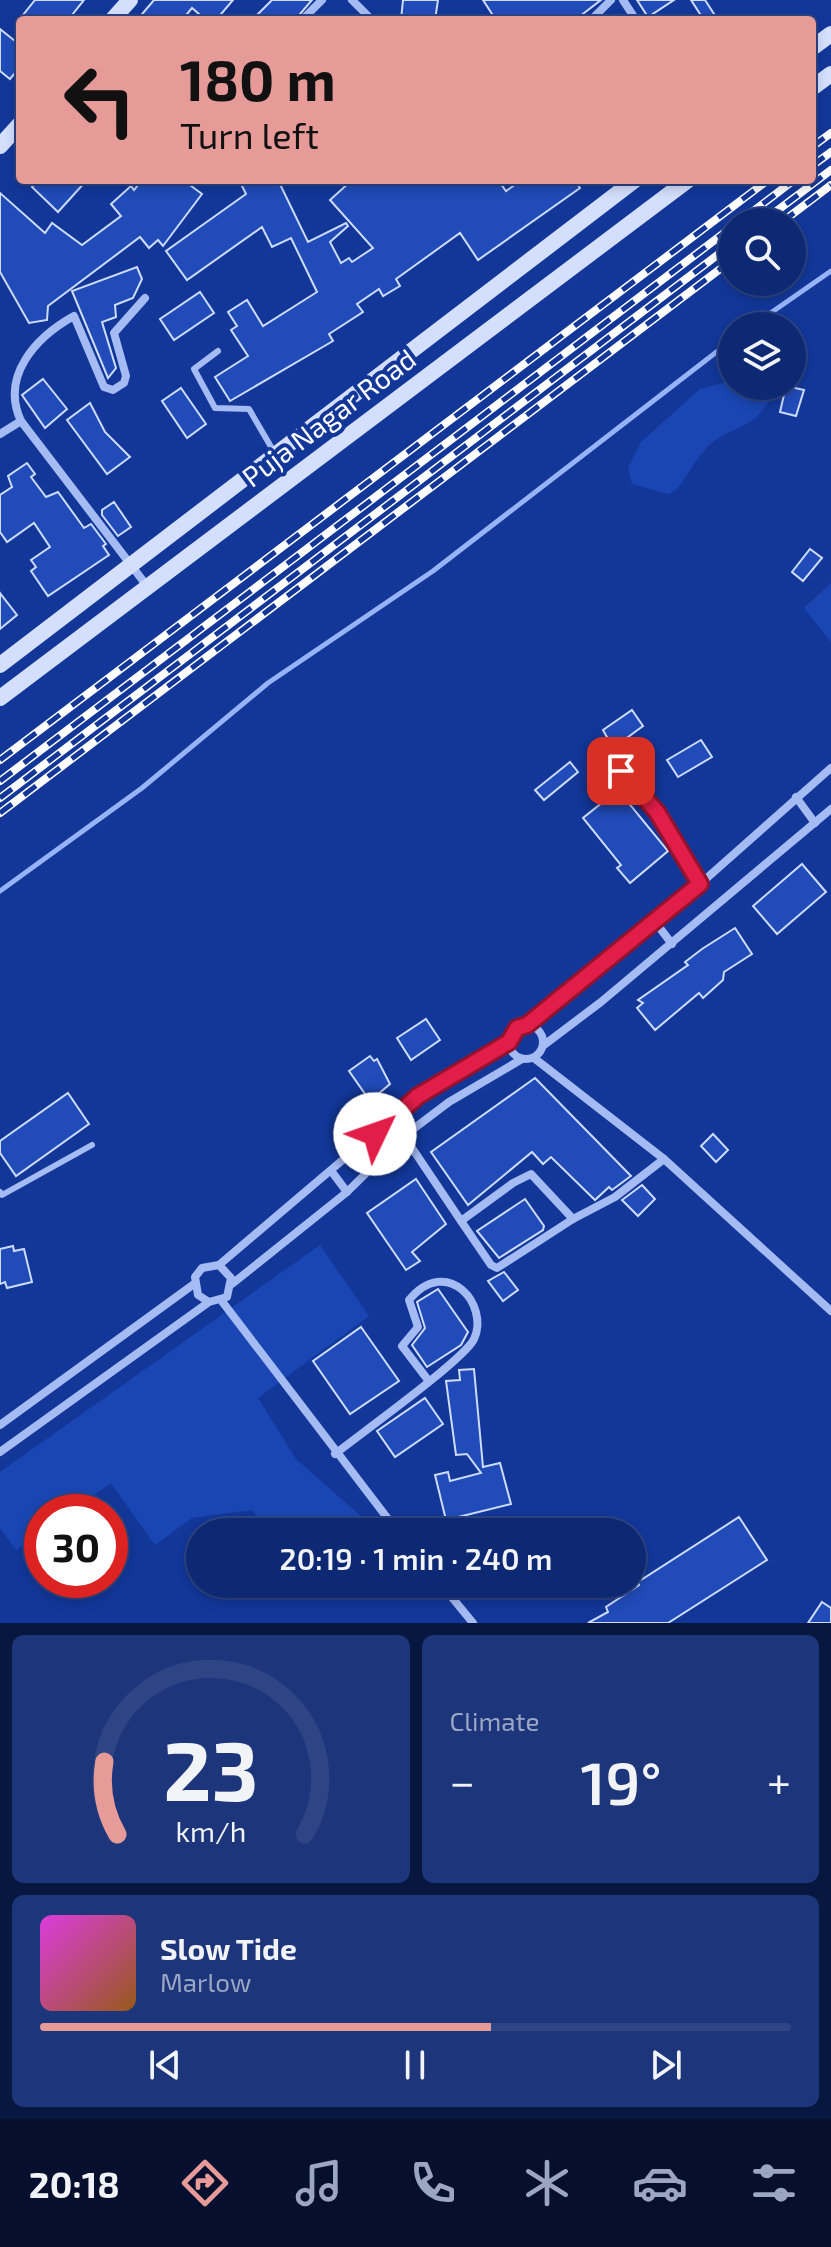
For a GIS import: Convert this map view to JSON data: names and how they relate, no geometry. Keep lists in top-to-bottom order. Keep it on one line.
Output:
{"streets":{"street":["Puja Nagar Road"]},"page":{"turn":["180 m","Turn left"],"limit":"30","trip":"20:19 · 1 min · 240 m","tile":"Climate","heat":["−","19°","+"],"song":["Slow Tide","Marlow"],"tabs":"20:18","gauge":["23","km/h"]}}
